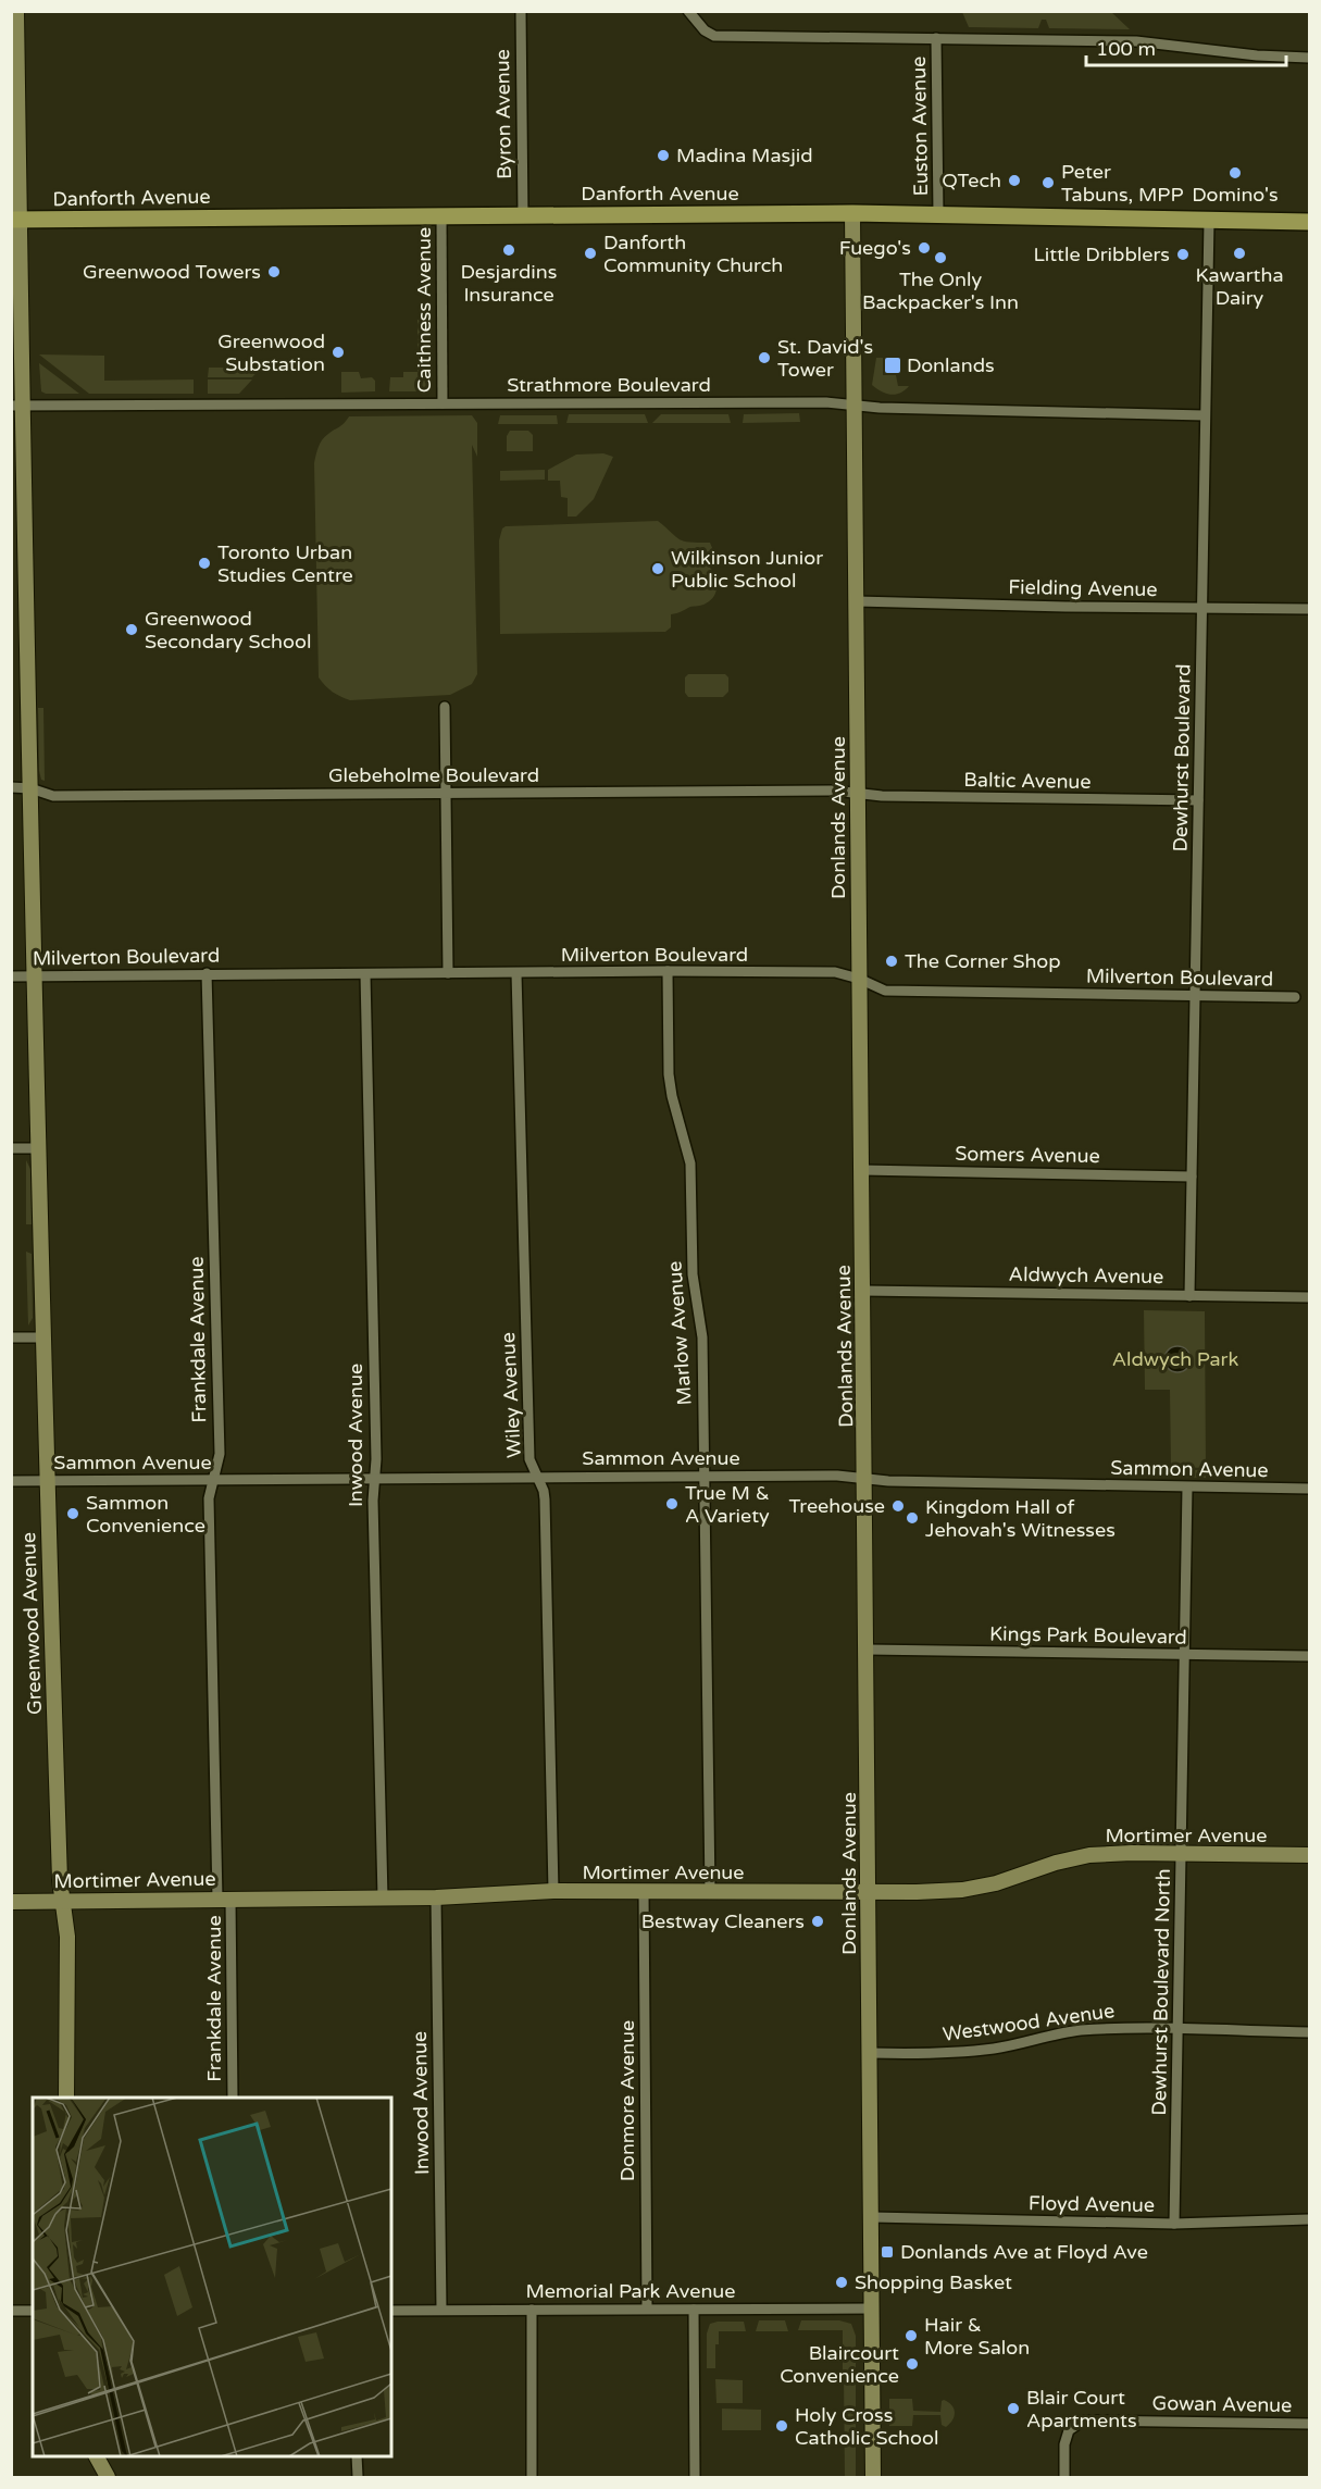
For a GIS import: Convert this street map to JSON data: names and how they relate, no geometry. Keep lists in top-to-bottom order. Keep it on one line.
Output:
{"streets":{"main road":["Danforth Avenue"],"street":["Byron Avenue","Euston Avenue","Caithness Avenue","Strathmore Boulevard","Fielding Avenue","Dewhurst Boulevard","Glebeholme Boulevard","Baltic Avenue","Donlands Avenue","Milverton Boulevard","Somers Avenue","Aldwych Avenue","Marlow Avenue","Frankdale Avenue","Wiley Avenue","Inwood Avenue","Sammon Avenue","Greenwood Avenue","Kings Park Boulevard","Mortimer Avenue","Dewhurst Boulevard North","Westwood Avenue","Donmore Avenue","Floyd Avenue","Memorial Park Avenue","Gowan Avenue"]},"crossings":[["Byron Avenue","Danforth Avenue"],["Euston Avenue","Danforth Avenue"],["Danforth Avenue","Caithness Avenue"],["Danforth Avenue","Dewhurst Boulevard"],["Danforth Avenue","Donlands Avenue"],["Danforth Avenue","Greenwood Avenue"],["Caithness Avenue","Strathmore Boulevard"],["Strathmore Boulevard","Dewhurst Boulevard"],["Strathmore Boulevard","Donlands Avenue"],["Strathmore Boulevard","Greenwood Avenue"],["Fielding Avenue","Dewhurst Boulevard"],["Fielding Avenue","Donlands Avenue"],["Dewhurst Boulevard","Baltic Avenue"],["Dewhurst Boulevard","Milverton Boulevard"],["Dewhurst Boulevard","Somers Avenue"],["Dewhurst Boulevard","Aldwych Avenue"],["Glebeholme Boulevard","Baltic Avenue"],["Glebeholme Boulevard","Donlands Avenue"],["Glebeholme Boulevard","Greenwood Avenue"],["Baltic Avenue","Donlands Avenue"],["Donlands Avenue","Milverton Boulevard"],["Donlands Avenue","Somers Avenue"],["Donlands Avenue","Aldwych Avenue"],["Donlands Avenue","Sammon Avenue"],["Donlands Avenue","Kings Park Boulevard"],["Donlands Avenue","Mortimer Avenue"],["Donlands Avenue","Westwood Avenue"],["Donlands Avenue","Floyd Avenue"],["Donlands Avenue","Memorial Park Avenue"],["Milverton Boulevard","Marlow Avenue"],["Milverton Boulevard","Frankdale Avenue"],["Milverton Boulevard","Wiley Avenue"],["Milverton Boulevard","Inwood Avenue"],["Milverton Boulevard","Greenwood Avenue"],["Marlow Avenue","Sammon Avenue"],["Marlow Avenue","Mortimer Avenue"],["Frankdale Avenue","Sammon Avenue"],["Frankdale Avenue","Mortimer Avenue"],["Wiley Avenue","Sammon Avenue"],["Wiley Avenue","Mortimer Avenue"],["Inwood Avenue","Sammon Avenue"],["Inwood Avenue","Mortimer Avenue"],["Inwood Avenue","Memorial Park Avenue"],["Sammon Avenue","Greenwood Avenue"],["Sammon Avenue","Dewhurst Boulevard North"],["Greenwood Avenue","Mortimer Avenue"],["Kings Park Boulevard","Dewhurst Boulevard North"],["Mortimer Avenue","Dewhurst Boulevard North"],["Mortimer Avenue","Donmore Avenue"],["Dewhurst Boulevard North","Westwood Avenue"],["Dewhurst Boulevard North","Floyd Avenue"],["Donmore Avenue","Memorial Park Avenue"]],"parks":["Aldwych Park"],"places":{"other":["Madina Masjid","Domino's","QTech","Peter Tabuns, MPP","Fuego's","Desjardins Insurance","Danforth Community Church","Kawartha Dairy","Little Dribblers","The Only Backpacker's Inn","Greenwood Towers","Greenwood Substation","St. David's Tower","Toronto Urban Studies Centre","Wilkinson Junior Public School","Greenwood Secondary School","The Corner Shop","True M & A Variety","Treehouse","Sammon Convenience","Kingdom Hall of Jehovah's Witnesses","Bestway Cleaners","Shopping Basket","Hair & More Salon","Blaircourt Convenience","Blair Court Apartments","Holy Cross Catholic School"],"transit":["Donlands","Donlands Ave at Floyd Ave"]},"scale_bar":"100 m"}
